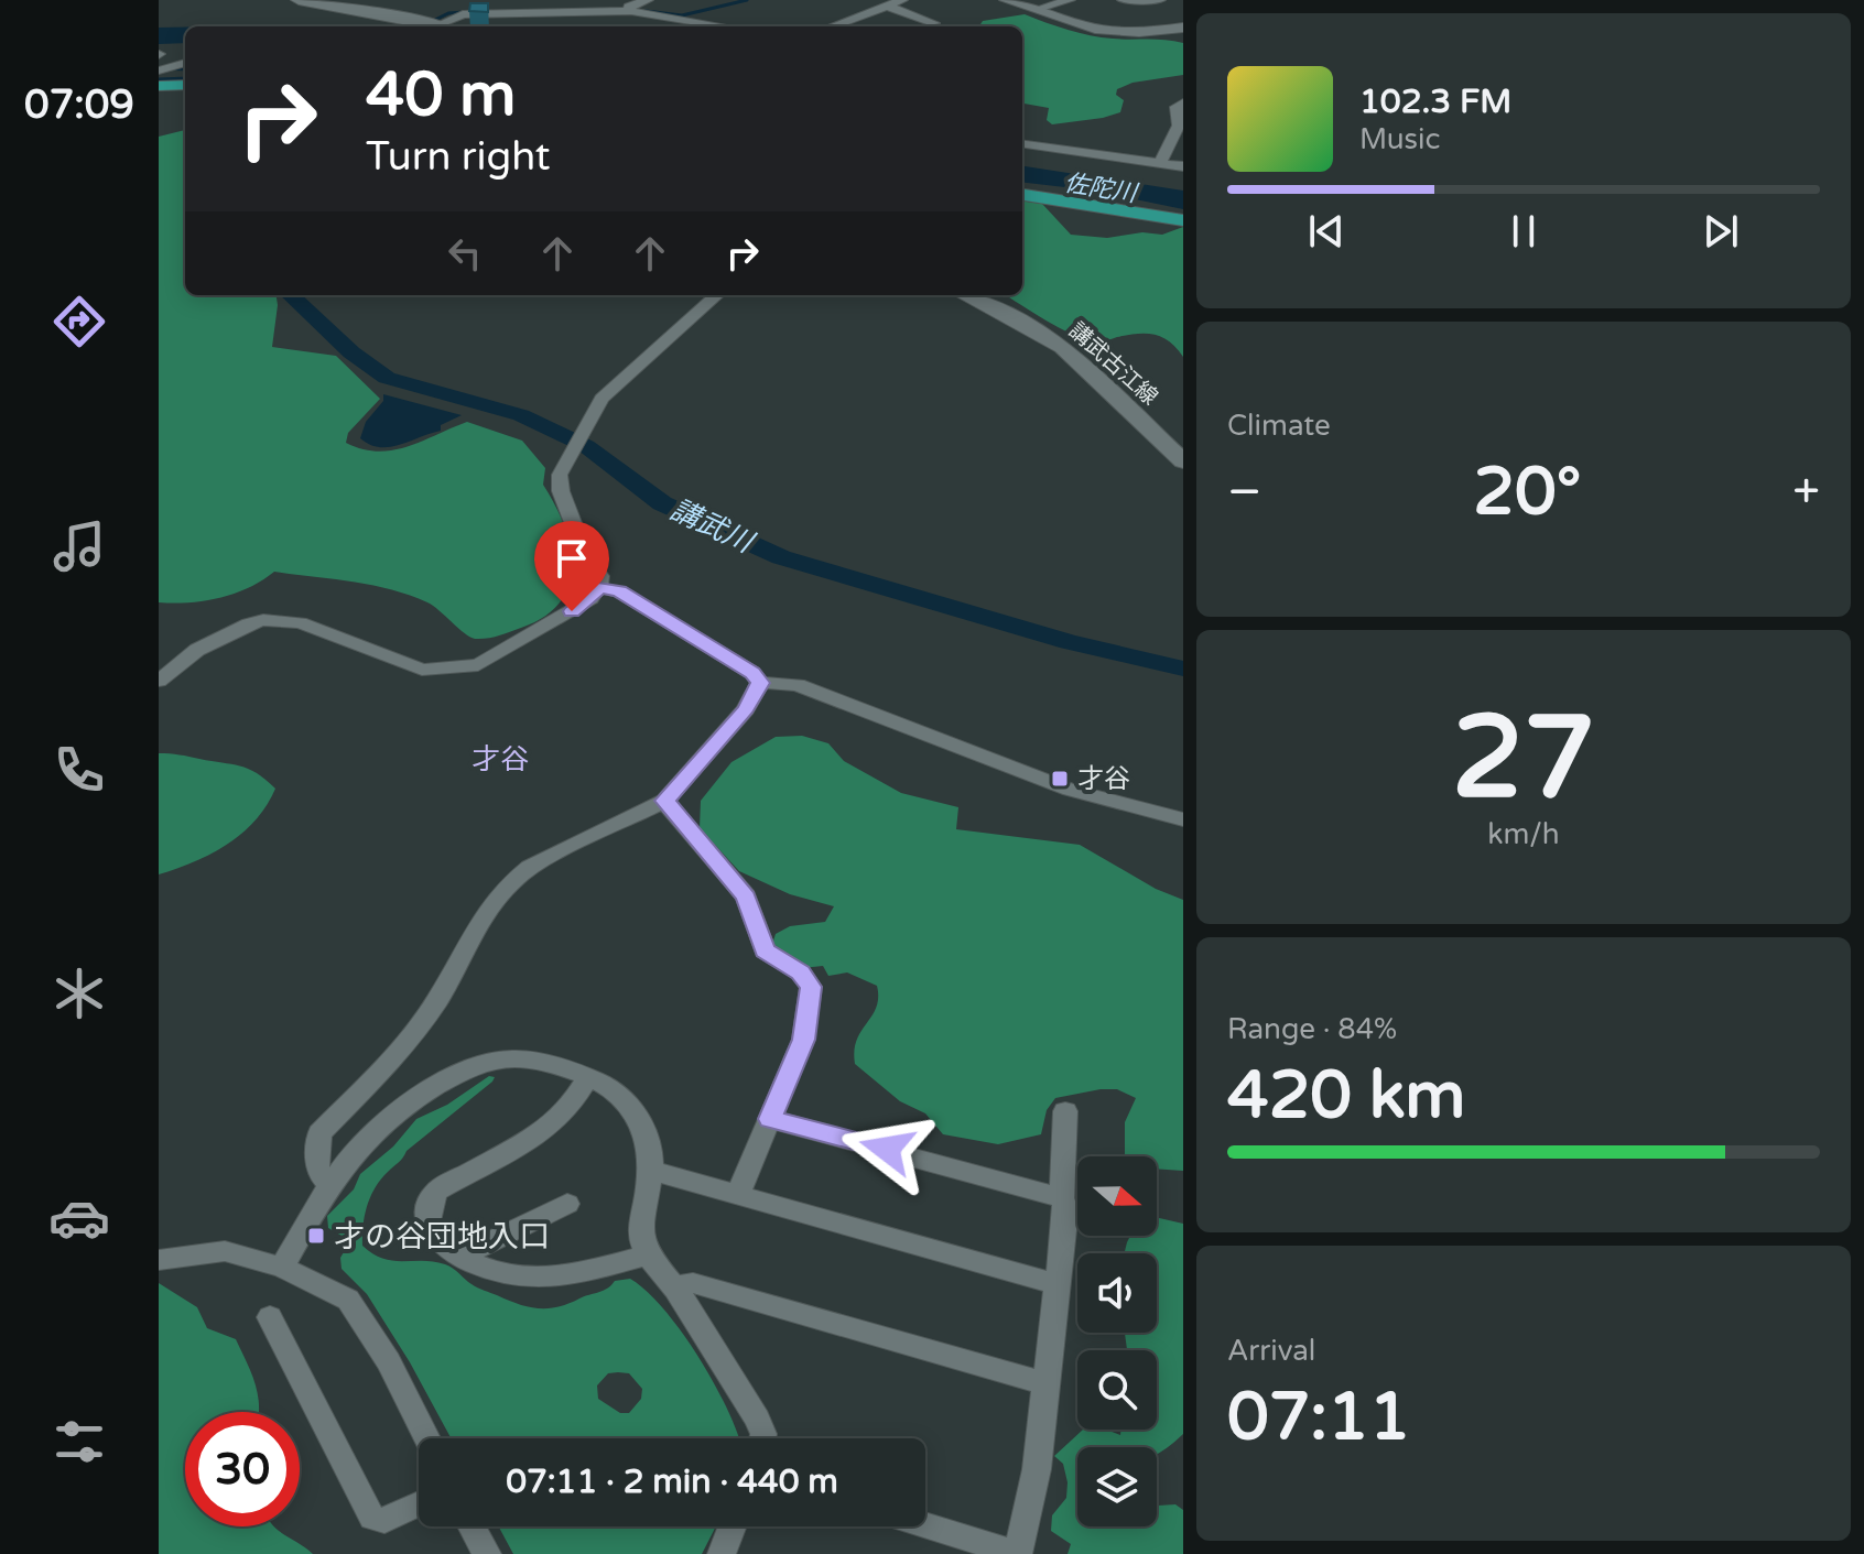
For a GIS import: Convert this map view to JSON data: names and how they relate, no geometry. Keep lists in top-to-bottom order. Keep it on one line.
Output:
{"streets":{"main road":["講武古江線"]},"districts":["才谷"],"water":["佐陀川","講武川"],"places":{"transit":["才谷","才の谷団地入口"]},"north":"right","page":{"tabs":"07:09","turn":["40 m","Turn right"],"song":["102.3 FM","Music"],"tile":["Climate",["27","km/h"],["Range · 84%","420 km"],["Arrival","07:11"]],"heat":["−","20°","+"],"limit":"30","trip":"07:11 · 2 min · 440 m"}}
